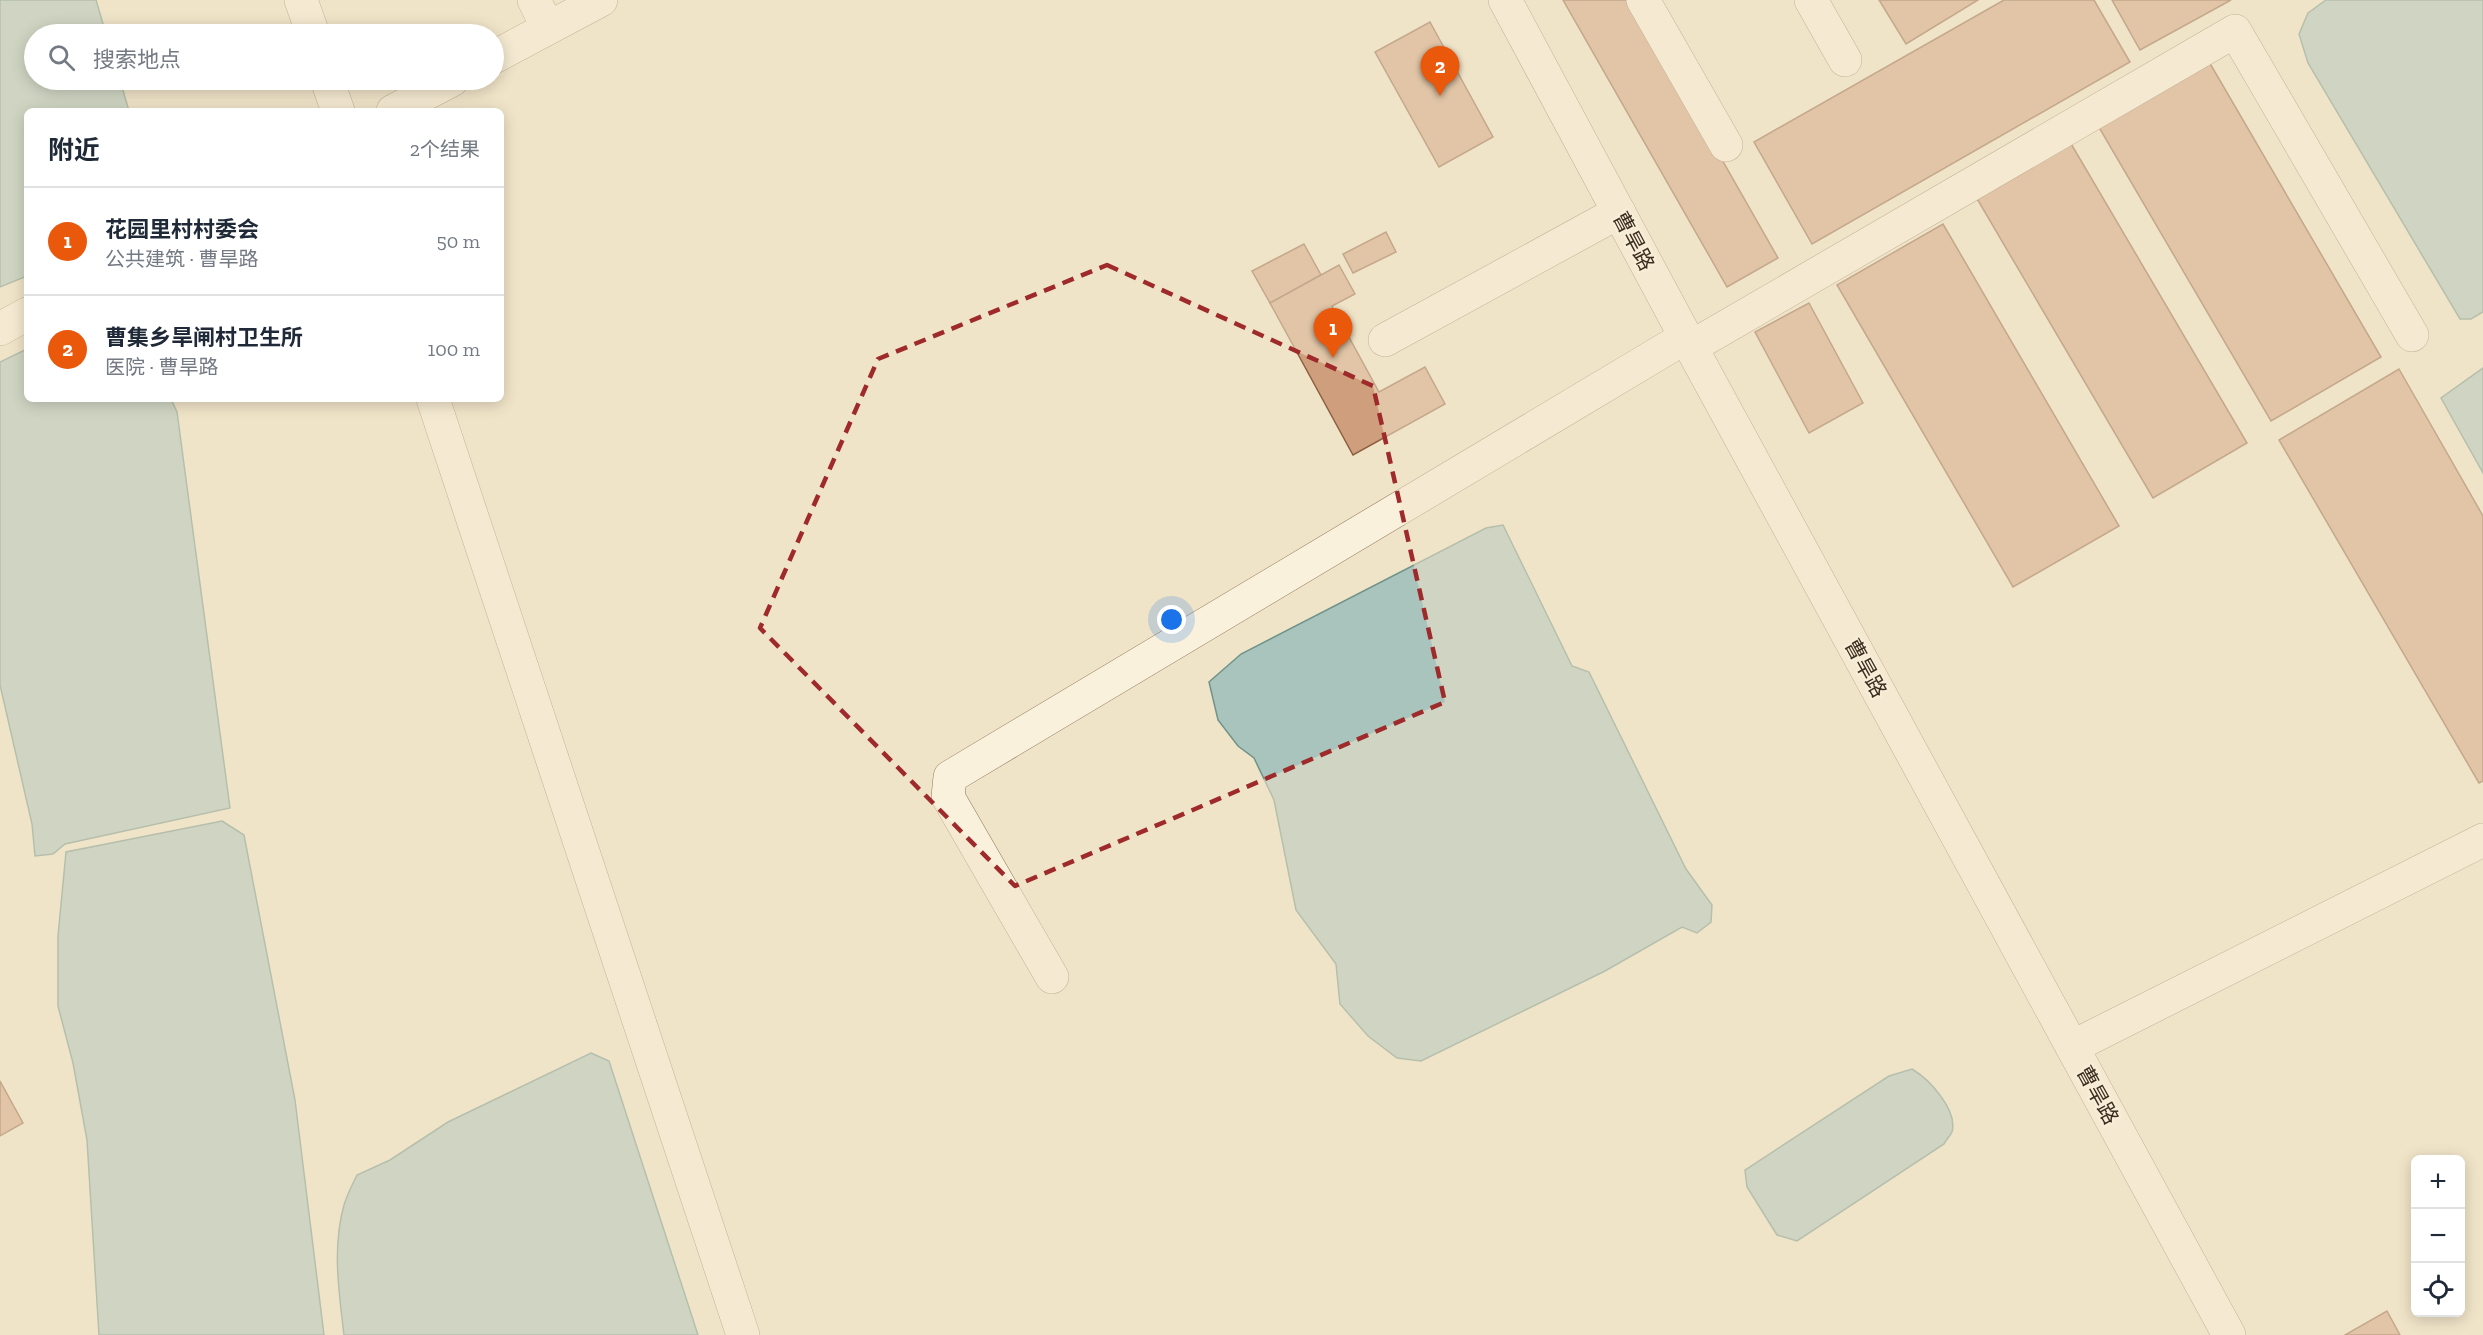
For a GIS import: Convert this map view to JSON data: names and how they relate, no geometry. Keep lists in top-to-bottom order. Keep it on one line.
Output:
{"streets":{"street":["曹旱路"]},"page":{"search":"搜索地点","pins":["2","1"],"heading":["附近","2个结果"],"list":[{"mark":"1","name":"花园里村村委会","note":"公共建筑 · 曹旱路","value":"50 m"},{"mark":"2","name":"曹集乡旱闸村卫生所","note":"医院 · 曹旱路","value":"100 m"}],"map_buttons":["+","−"]}}
